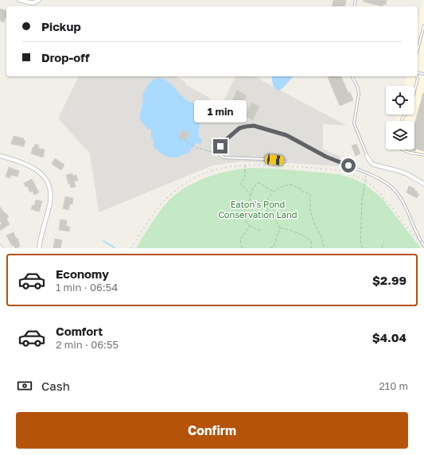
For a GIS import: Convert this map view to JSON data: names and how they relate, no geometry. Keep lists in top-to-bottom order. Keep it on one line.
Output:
{"parks":["Eaton's Pond Conservation Land"],"page":{"banner":["Pickup","Drop-off"],"bubble":"1 min","list":[{"name":"Economy","note":"1 min · 06:54","value":"$2.99"},{"name":"Comfort","note":"2 min · 06:55","value":"$4.04"}],"pay":["Cash","210 m"],"buttons":"Confirm"}}
